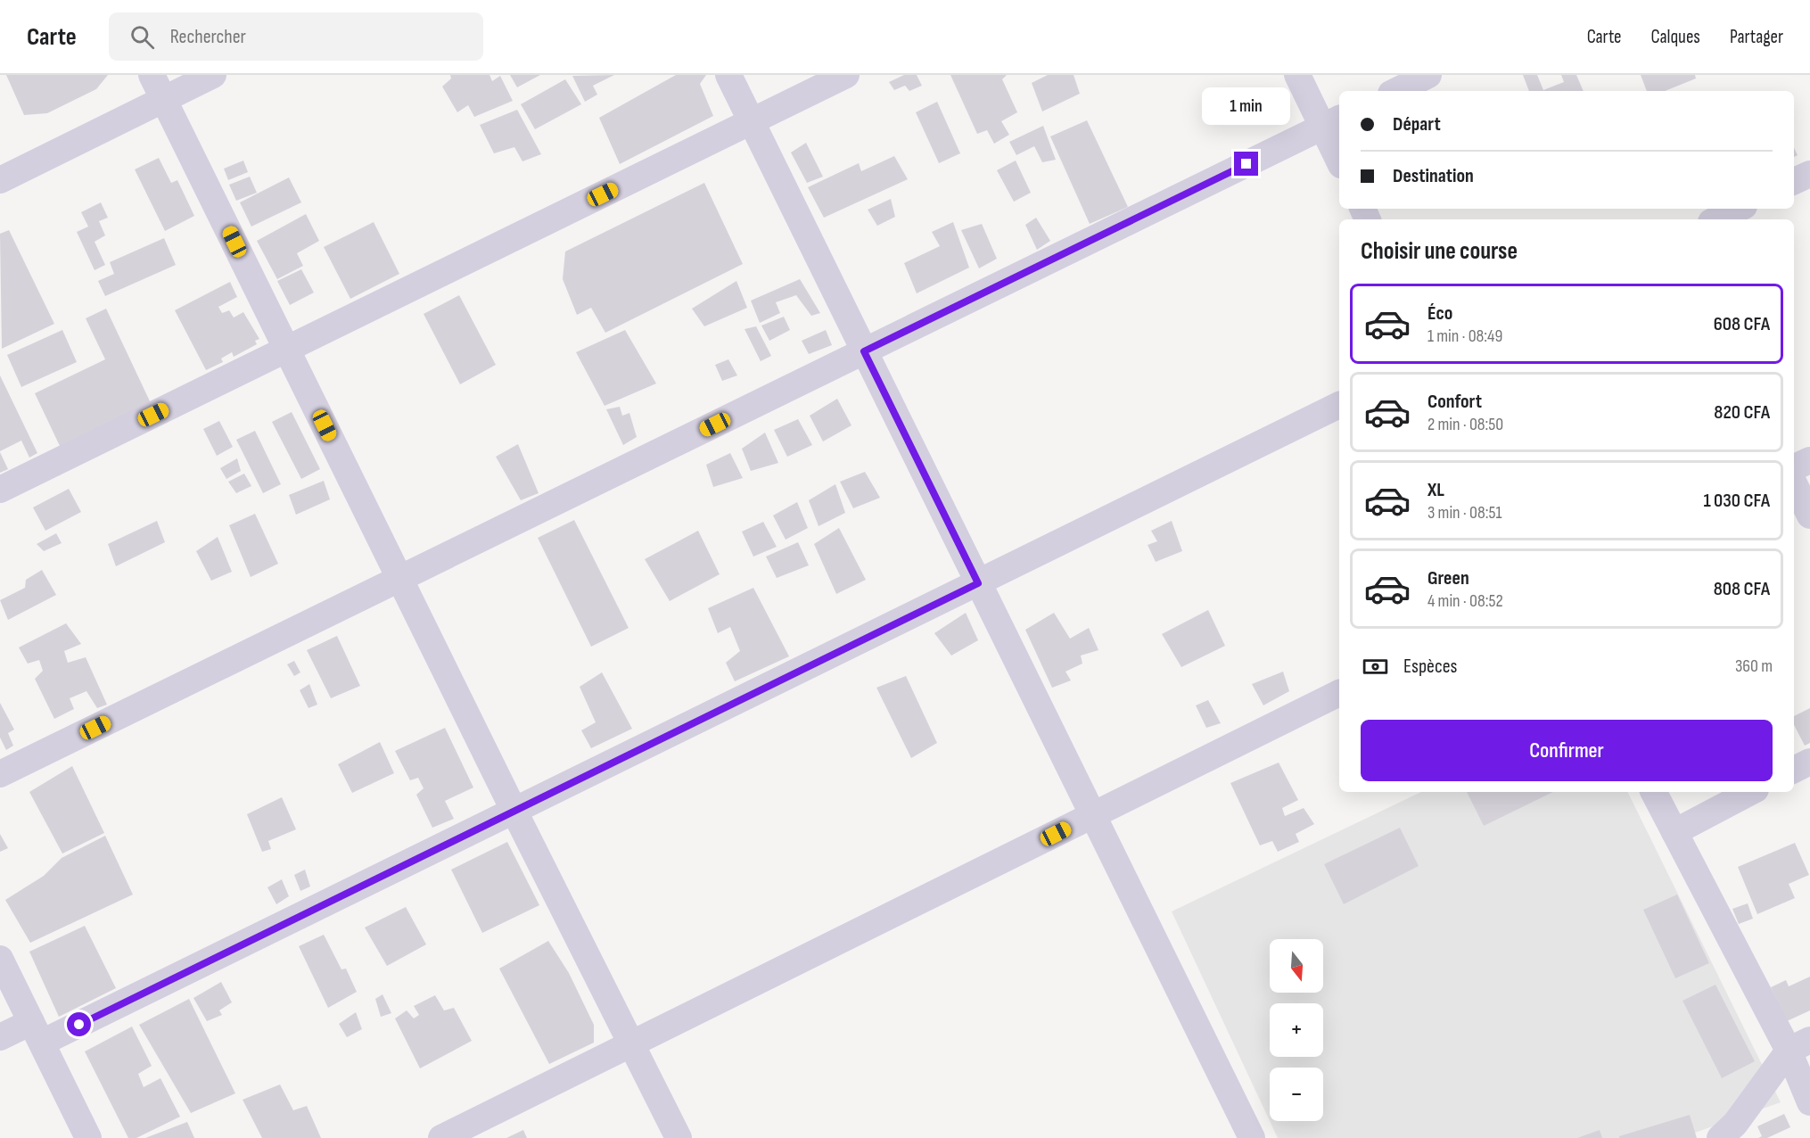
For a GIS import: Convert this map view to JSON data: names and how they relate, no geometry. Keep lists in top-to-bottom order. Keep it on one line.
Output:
{"north":"bottom","page":{"header":"Carte","search":"Rechercher","nav":["Carte","Calques","Partager"],"bubble":"1 min","banner":["Départ","Destination"],"heading":"Choisir une course","list":[{"name":"Éco","note":"1 min · 08:49","value":"608 CFA"},{"name":"Confort","note":"2 min · 08:50","value":"820 CFA"},{"name":"XL","note":"3 min · 08:51","value":"1 030 CFA"},{"name":"Green","note":"4 min · 08:52","value":"808 CFA"}],"pay":["Espèces","360 m"],"buttons":"Confirmer","map_buttons":["+","−"]}}
